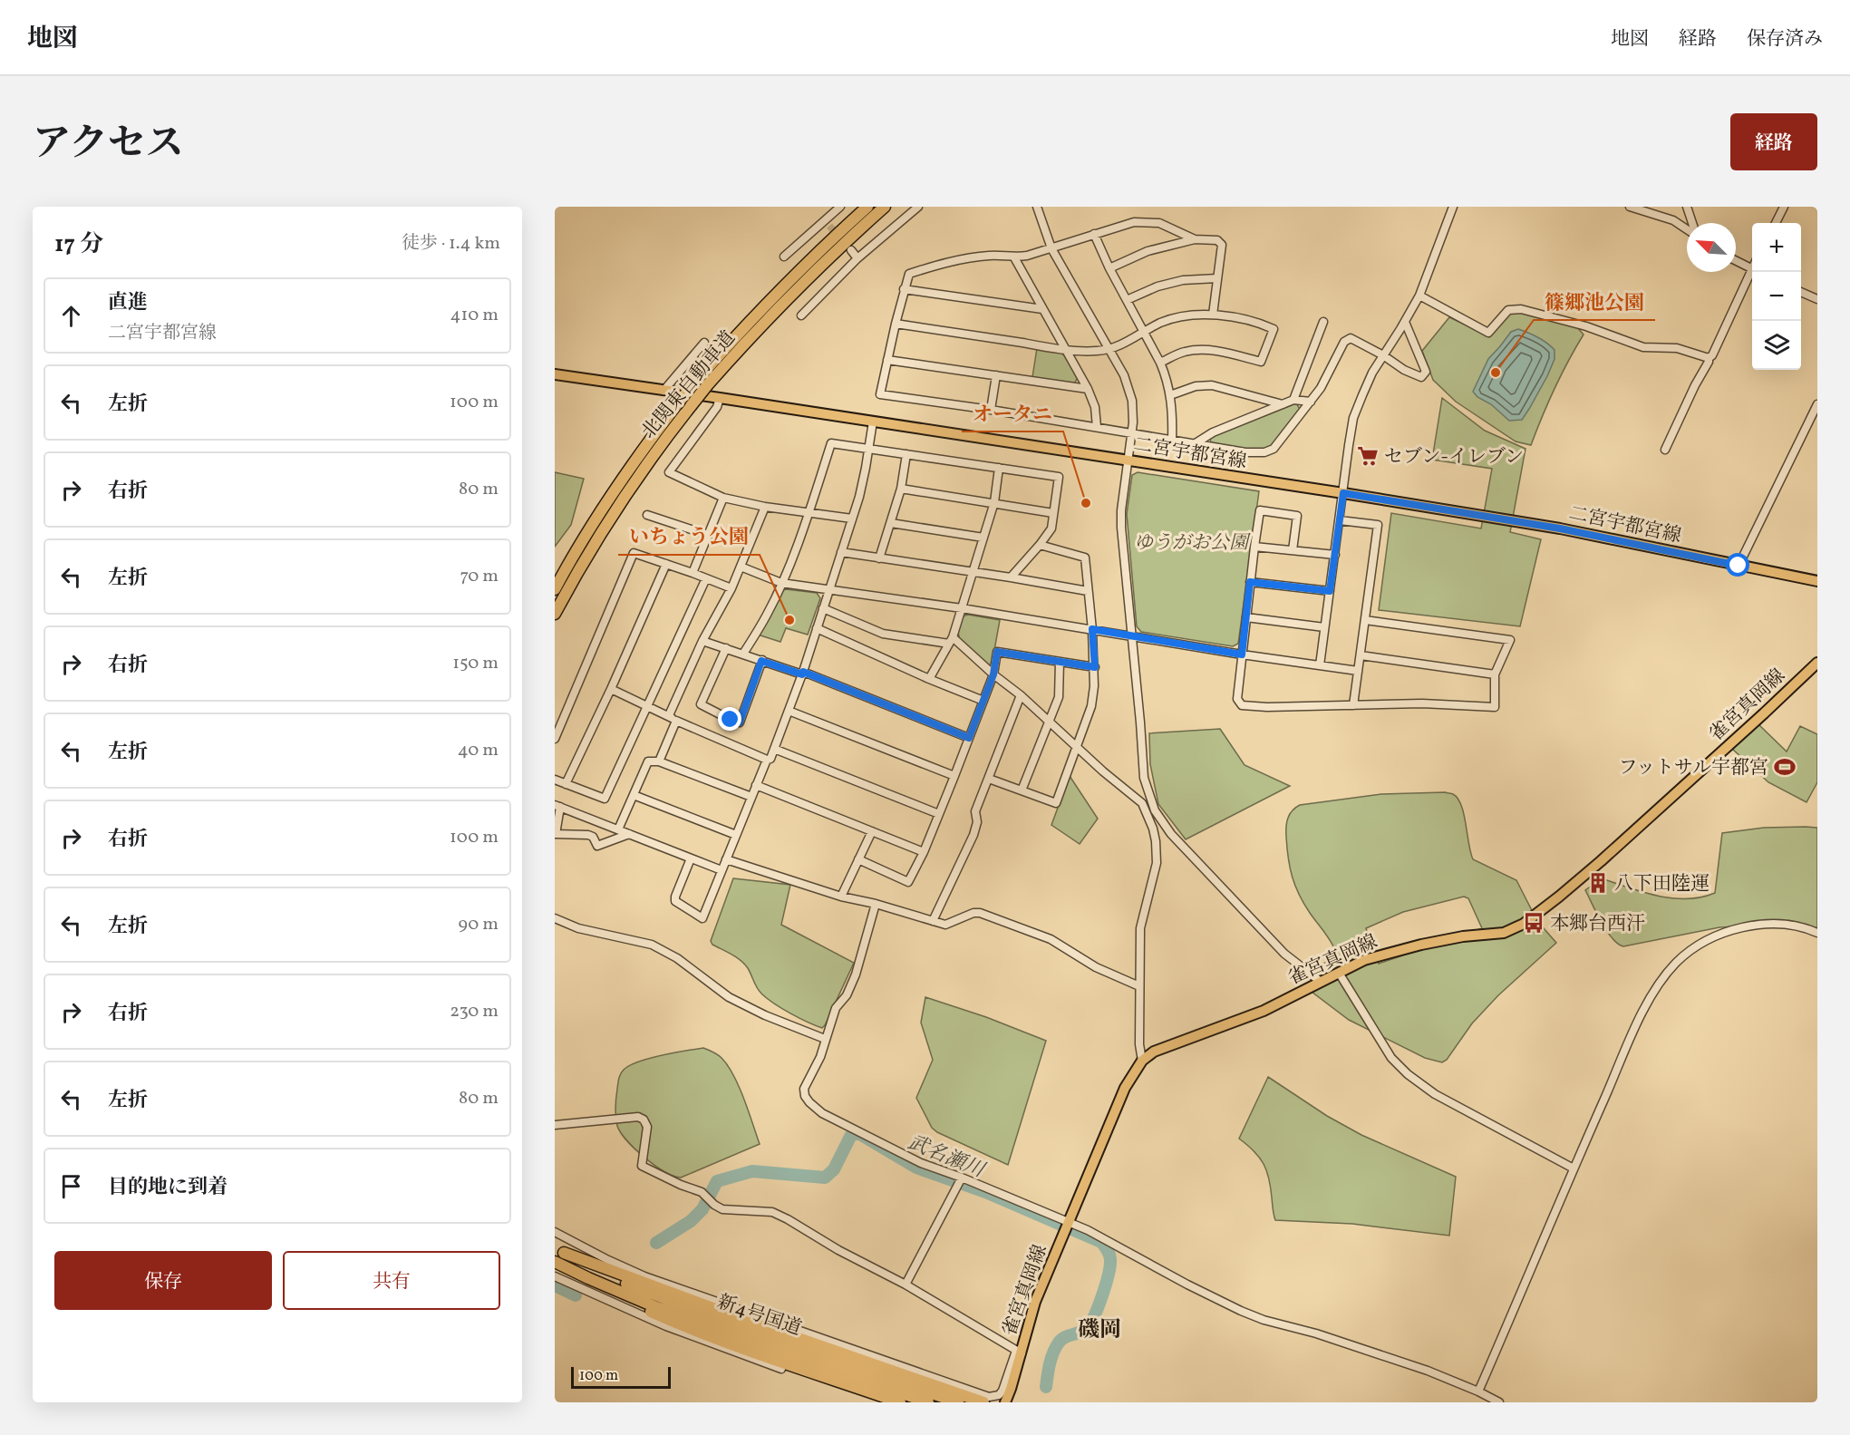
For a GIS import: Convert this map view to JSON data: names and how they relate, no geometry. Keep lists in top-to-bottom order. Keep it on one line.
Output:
{"streets":{"highway":["北関東自動車道","新4号国道"],"main road":["二宮宇都宮線","雀宮真岡線"]},"districts":["磯岡"],"water":["武名瀬川"],"parks":["ゆうがお公園"],"places":{"other":["篠郷池公園","オータニ","いちょう公園"],"supermarket":["セブン-イレブン"],"sports":["フットサル宇都宮"],"building":["八下田陸運"],"bus stop":["本郷台西汗"]},"scale_bar":"100 m","north":"top left","page":{"header":"地図","nav":["地図","経路","保存済み"],"title":"アクセス","buttons":["経路",["保存","共有"]],"heading":["17 分","徒歩 · 1.4 km"],"map_buttons":["+","−"],"list":[["直進","二宮宇都宮線","410 m"],["左折","100 m"],["右折","80 m"],["左折","70 m"],["右折","150 m"],["左折","40 m"],["右折","100 m"],["左折","90 m"],["右折","230 m"],["左折","80 m"],"目的地に到着"],"scale":"100 m"}}
